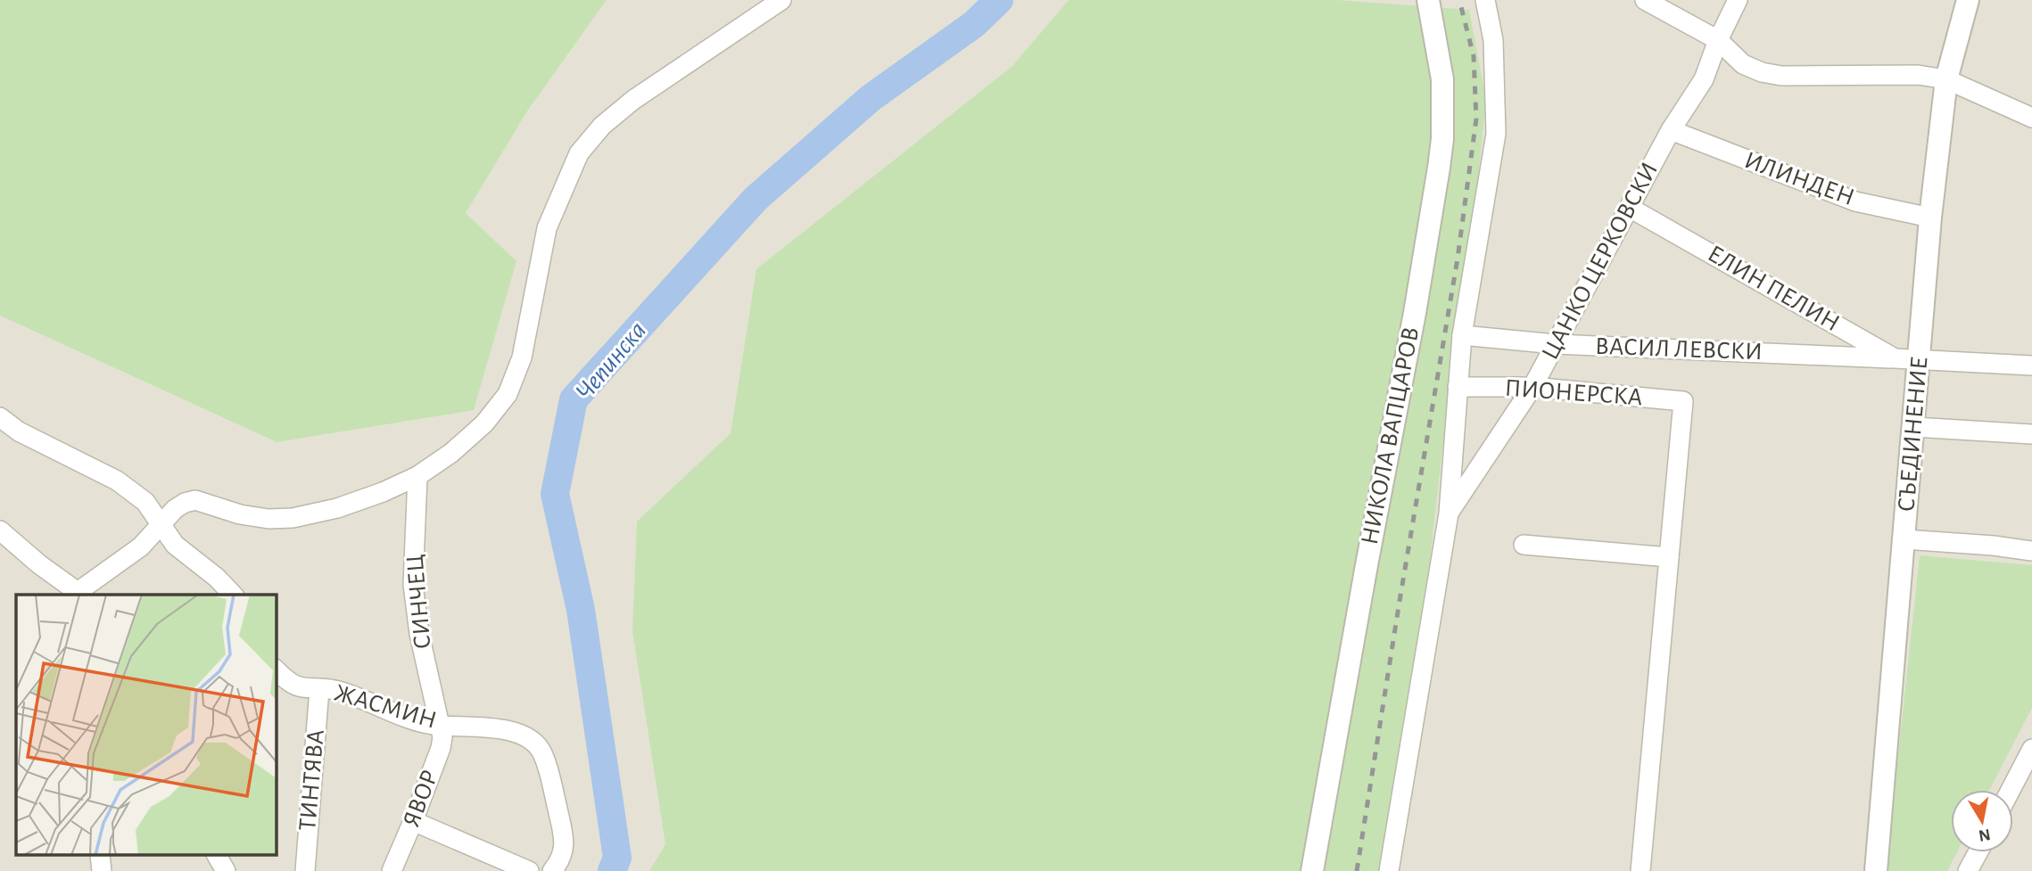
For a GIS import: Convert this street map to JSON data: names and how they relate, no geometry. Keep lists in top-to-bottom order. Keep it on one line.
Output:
{"streets":{"street":["ИЛИНДЕН","ЦАНКО ЦЕРКОВСКИ","ЕЛИН ПЕЛИН","ВАСИЛ ЛЕВСКИ","ПИОНЕРСКА","СЪЕДИНЕНИЕ","НИКОЛА ВАПЦАРОВ","СИНЧЕЦ","ЖАСМИН","ТИНТЯВА","ЯВОР"]},"crossings":[["ИЛИНДЕН","ЦАНКО ЦЕРКОВСКИ"],["ИЛИНДЕН","СЪЕДИНЕНИЕ"],["ЦАНКО ЦЕРКОВСКИ","ЕЛИН ПЕЛИН"],["ЦАНКО ЦЕРКОВСКИ","ВАСИЛ ЛЕВСКИ"],["ЦАНКО ЦЕРКОВСКИ","ПИОНЕРСКА"],["ЦАНКО ЦЕРКОВСКИ","НИКОЛА ВАПЦАРОВ"],["ЕЛИН ПЕЛИН","ВАСИЛ ЛЕВСКИ"],["ЕЛИН ПЕЛИН","СЪЕДИНЕНИЕ"],["ВАСИЛ ЛЕВСКИ","НИКОЛА ВАПЦАРОВ"],["ПИОНЕРСКА","НИКОЛА ВАПЦАРОВ"],["СИНЧЕЦ","ЖАСМИН"],["СИНЧЕЦ","ЯВОР"],["ЖАСМИН","ТИНТЯВА"],["ЖАСМИН","ЯВОР"]],"water":["Чепинска"],"north":"bottom"}
